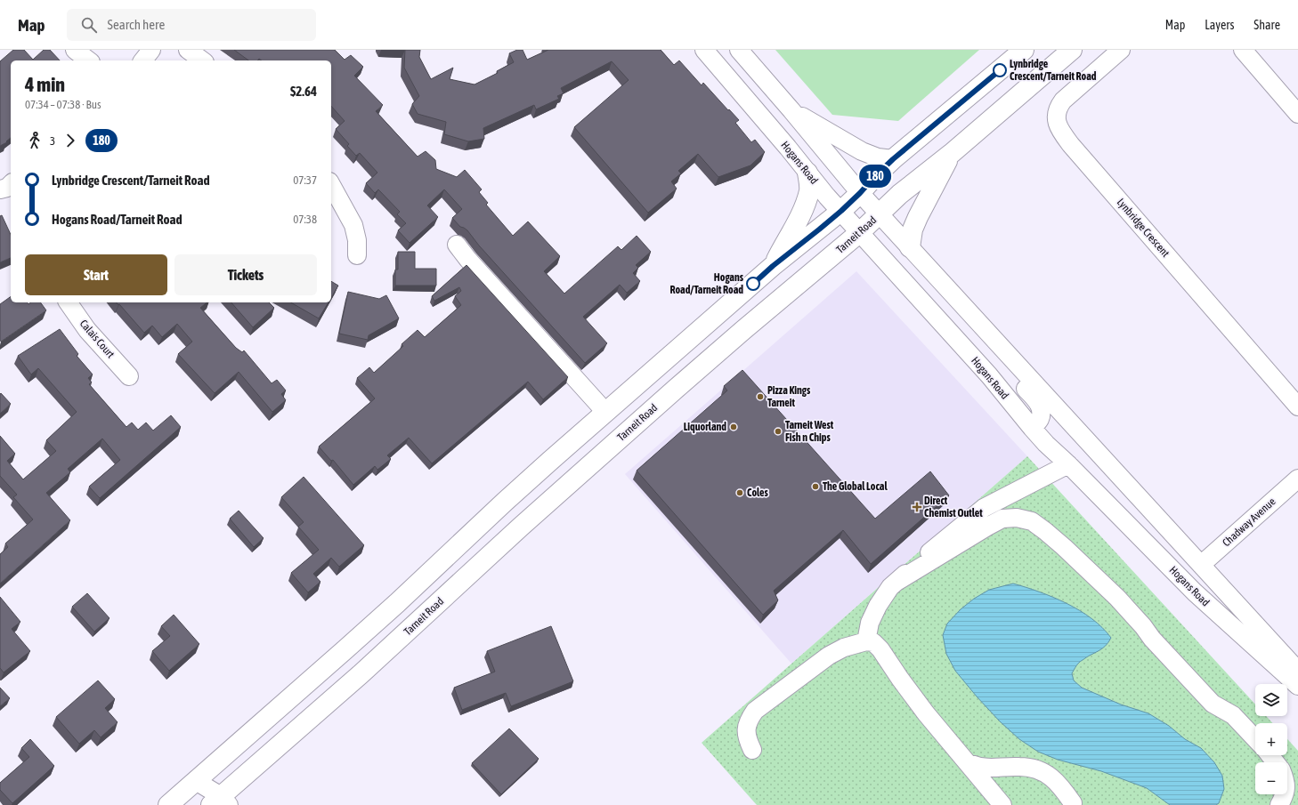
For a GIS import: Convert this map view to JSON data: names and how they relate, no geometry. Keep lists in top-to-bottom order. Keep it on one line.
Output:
{"streets":{"main road":["Tarneit Road"],"street":["Hogans Road","Lynbridge Crescent","Calais Court","Chadway Avenue"]},"crossings":[["Hogans Road","Tarneit Road"],["Hogans Road","Chadway Avenue"]],"places":{"other":["Lynbridge Crescent/Tarneit Road","Hogans Road/Tarneit Road","Pizza Kings Tarneit","Liquorland","Tarneit West Fish n Chips","The Global Local","Coles"],"health":["Direct Chemist Outlet"]},"lines":["bus line 180"],"page":{"header":"Map","search":"Search here","nav":["Map","Layers","Share"],"on_map":"180","heading":["4 min","07:34 – 07:38 · Bus","$2.64"],"legs":["3","180"],"list":[{"name":"Lynbridge Crescent/Tarneit Road","value":"07:37"},{"name":"Hogans Road/Tarneit Road","value":"07:38"}],"buttons":["Start","Tickets"],"map_buttons":["+","−"]}}
